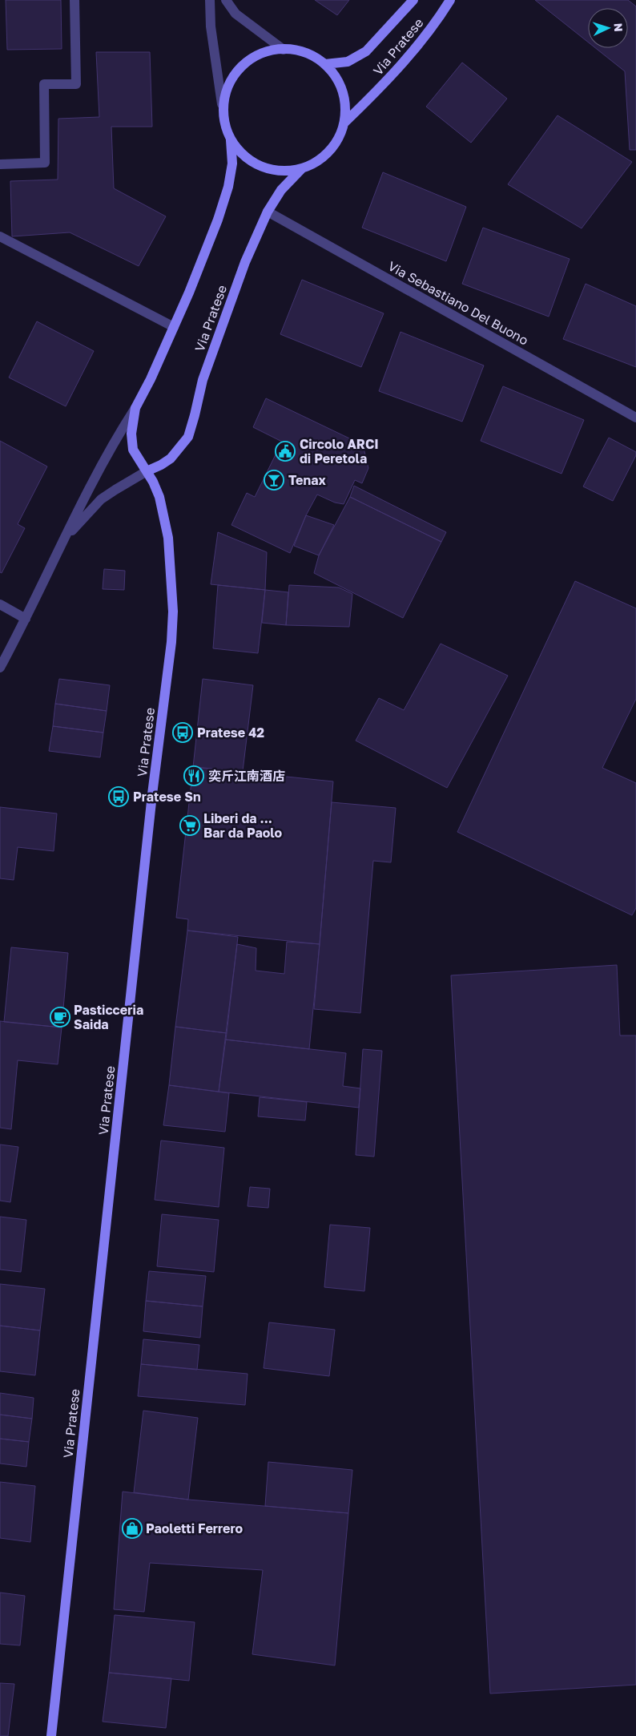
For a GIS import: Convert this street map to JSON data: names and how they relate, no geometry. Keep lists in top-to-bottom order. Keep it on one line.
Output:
{"streets":{"main road":["Via Pratese"],"street":["Via Sebastiano Del Buono"]},"crossings":[["Via Pratese","Via Sebastiano Del Buono"]],"places":{"public building":["Circolo ARCI di Peretola"],"bar":["Tenax"],"bus stop":["Pratese 42","Pratese Sn"],"restaurant":["奕斤江南酒店"],"supermarket":["Liberi da ... Bar da Paolo"],"cafe":["Pasticceria Saida"],"shop":["Paoletti Ferrero"]},"north":"right"}
